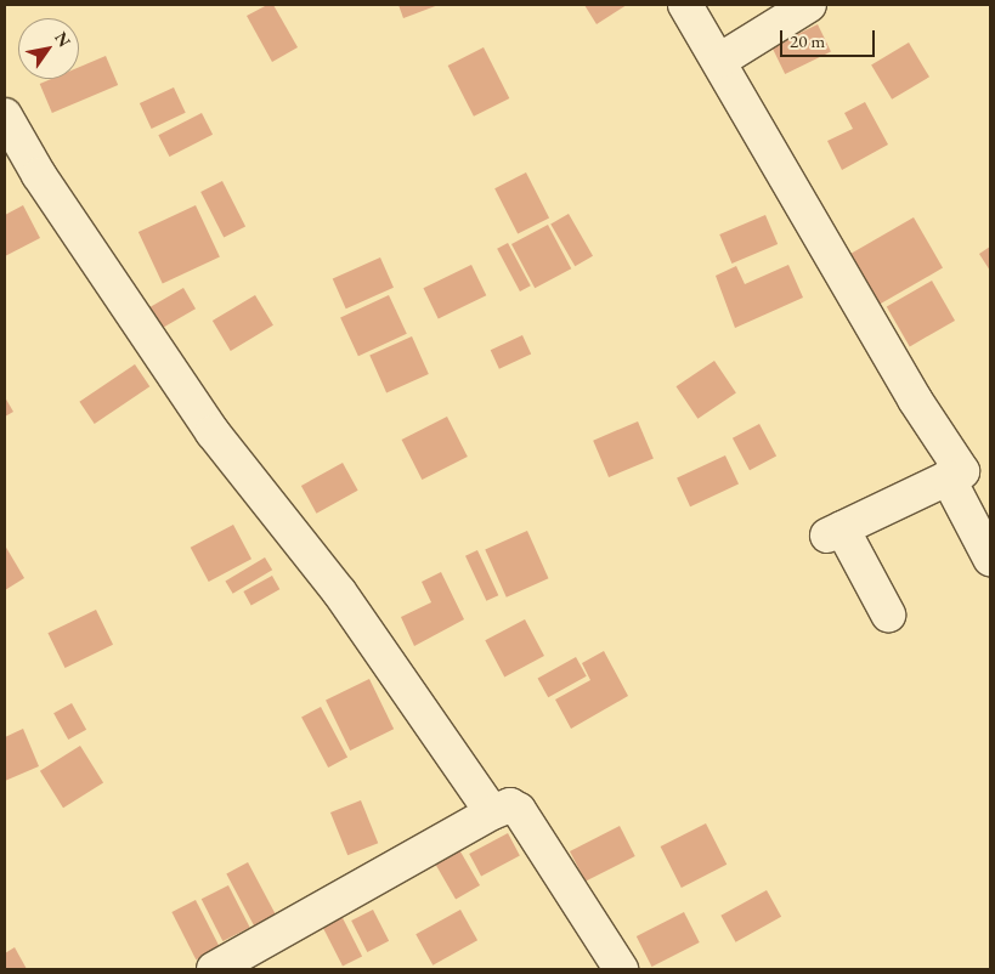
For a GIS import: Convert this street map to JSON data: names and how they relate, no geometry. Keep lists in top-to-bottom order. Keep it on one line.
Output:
{"scale_bar":"20 m","north":"top right"}
